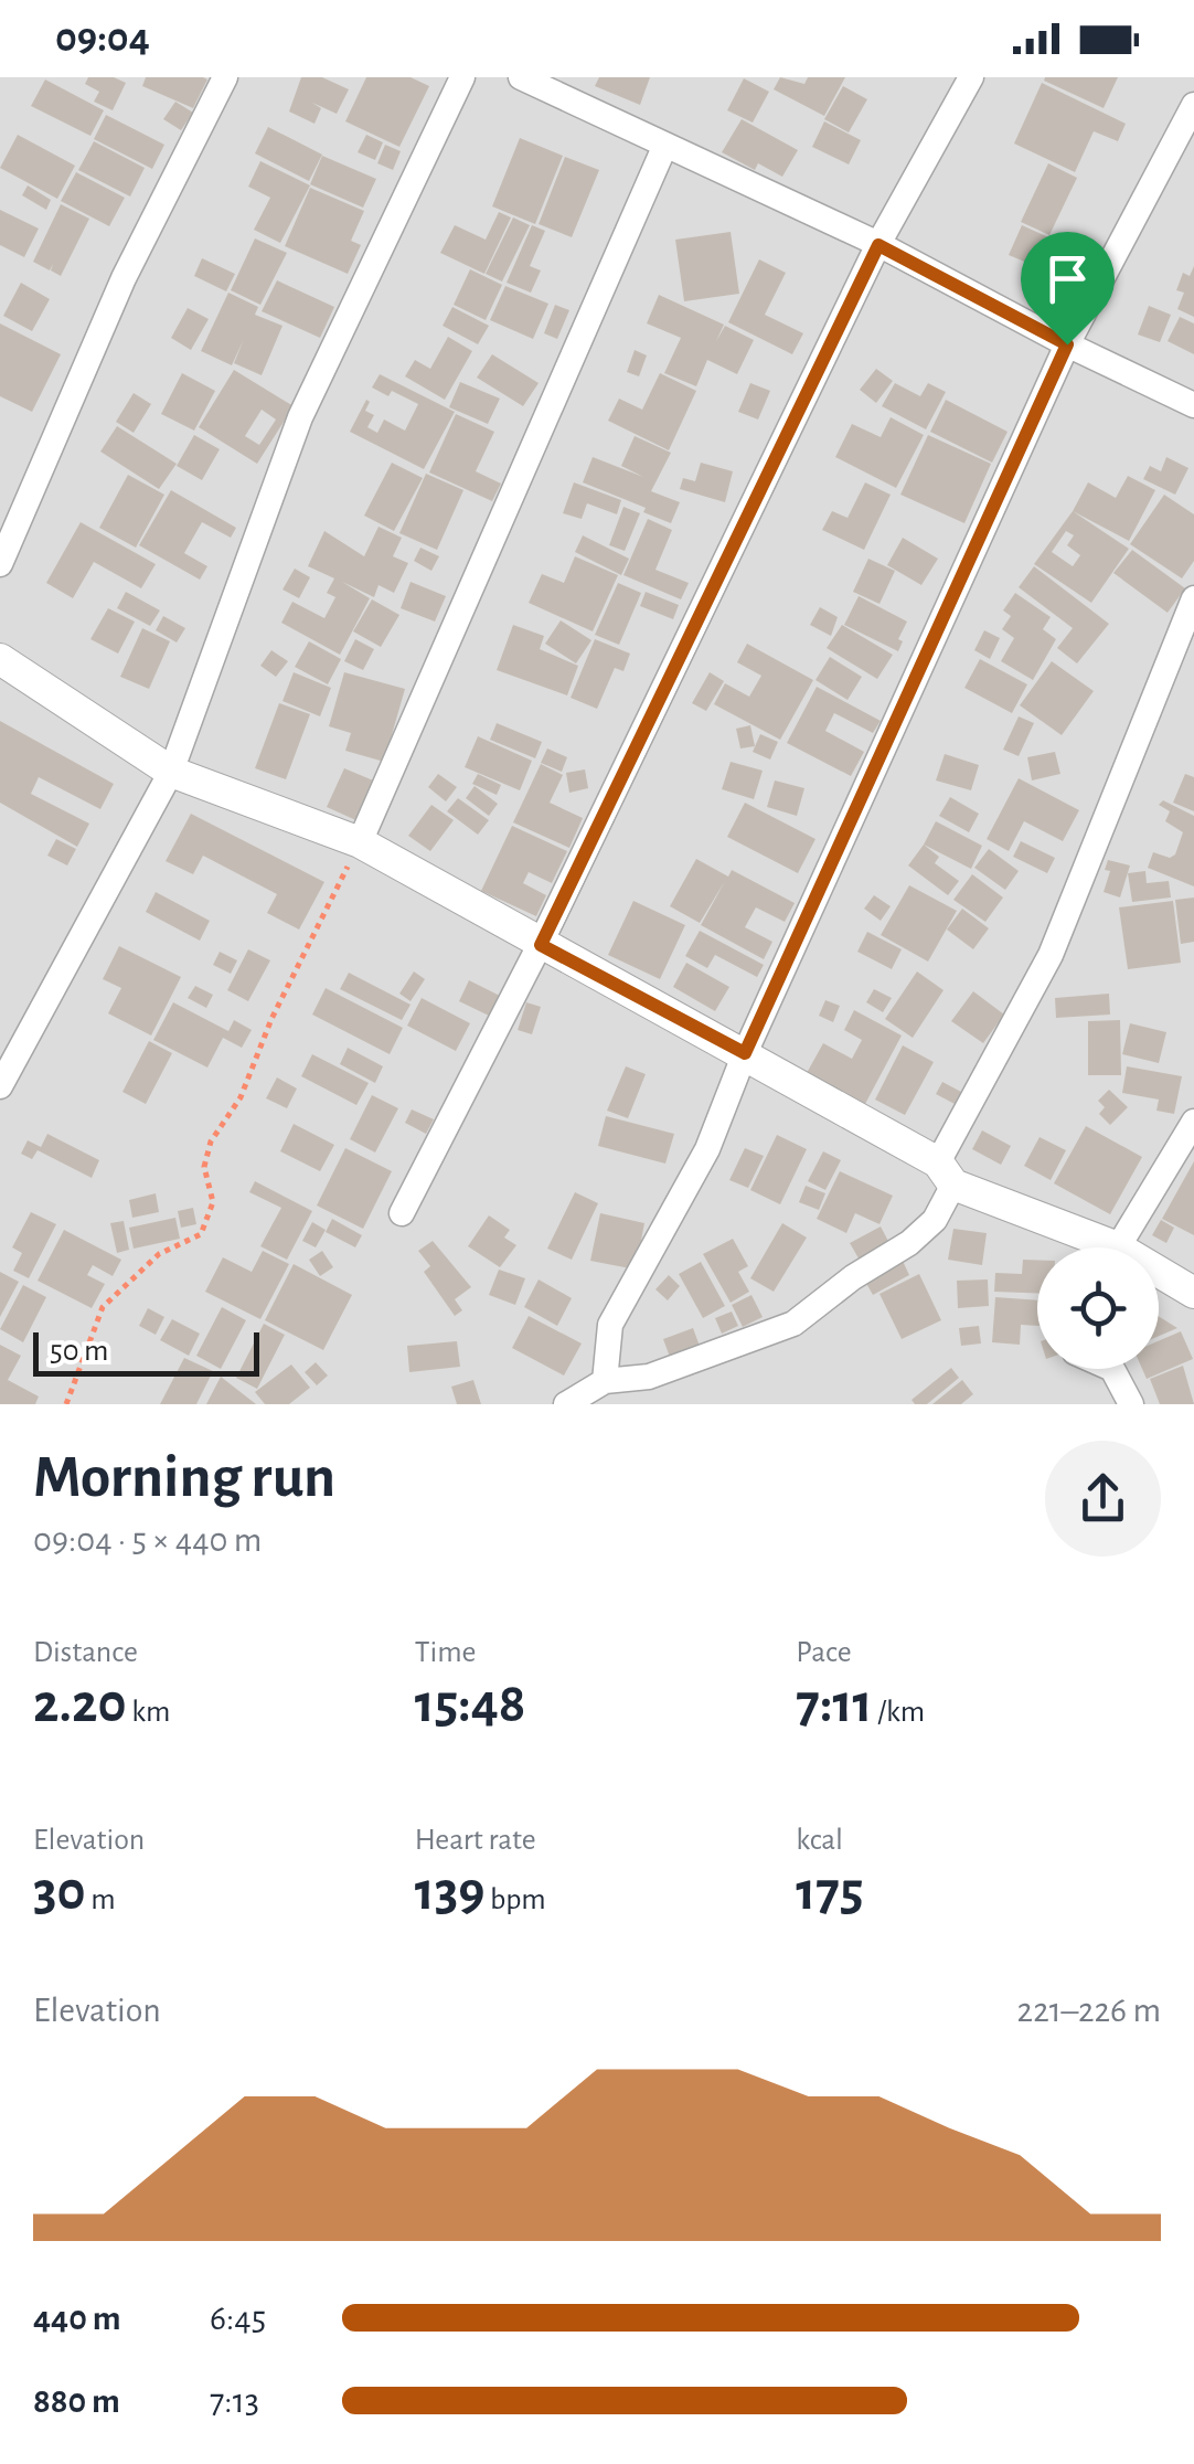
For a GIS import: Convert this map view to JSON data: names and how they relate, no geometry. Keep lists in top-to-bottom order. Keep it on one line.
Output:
{"scale_bar":"50 m","page":{"status":"09:04","scale":"50 m","heading":["Morning run","09:04 · 5 × 440 m"],"stats":[["Distance","2.20 km"],["Time","15:48"],["Pace","7:11 /km"],["Elevation","30 m"],["Heart rate","139 bpm"],["kcal","175"]],"chart":["Elevation","221–226 m"],"list":[{"name":"440 m","note":"6:45"},{"name":"880 m","note":"7:13"}]}}
